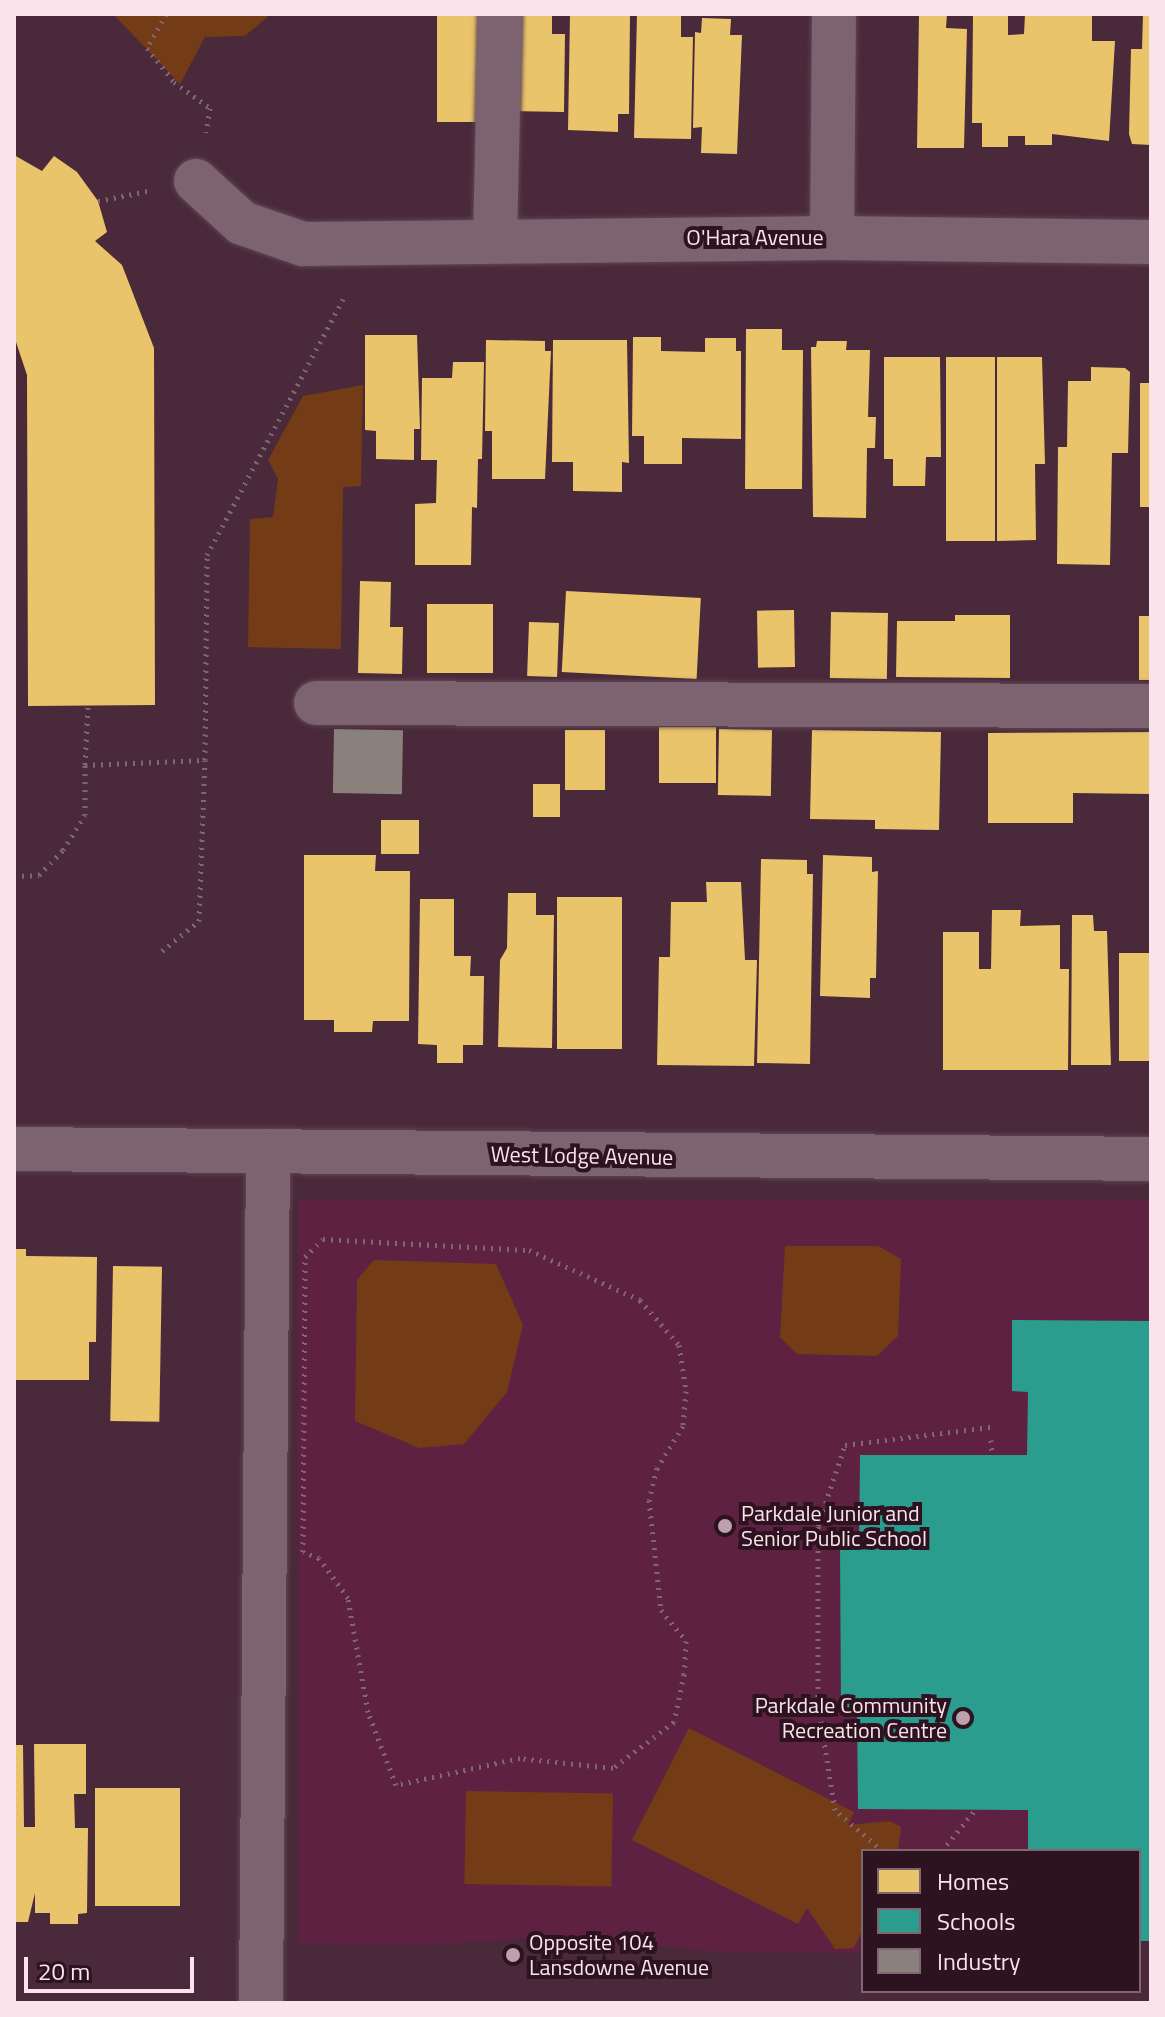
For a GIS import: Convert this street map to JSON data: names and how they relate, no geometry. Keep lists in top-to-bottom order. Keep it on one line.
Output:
{"streets":{"street":["O'Hara Avenue","West Lodge Avenue"]},"places":["Parkdale Junior and Senior Public School","Parkdale Community Recreation Centre","Opposite 104 Lansdowne Avenue"],"legend":["Homes","Schools","Industry"],"scale_bar":"20 m"}
